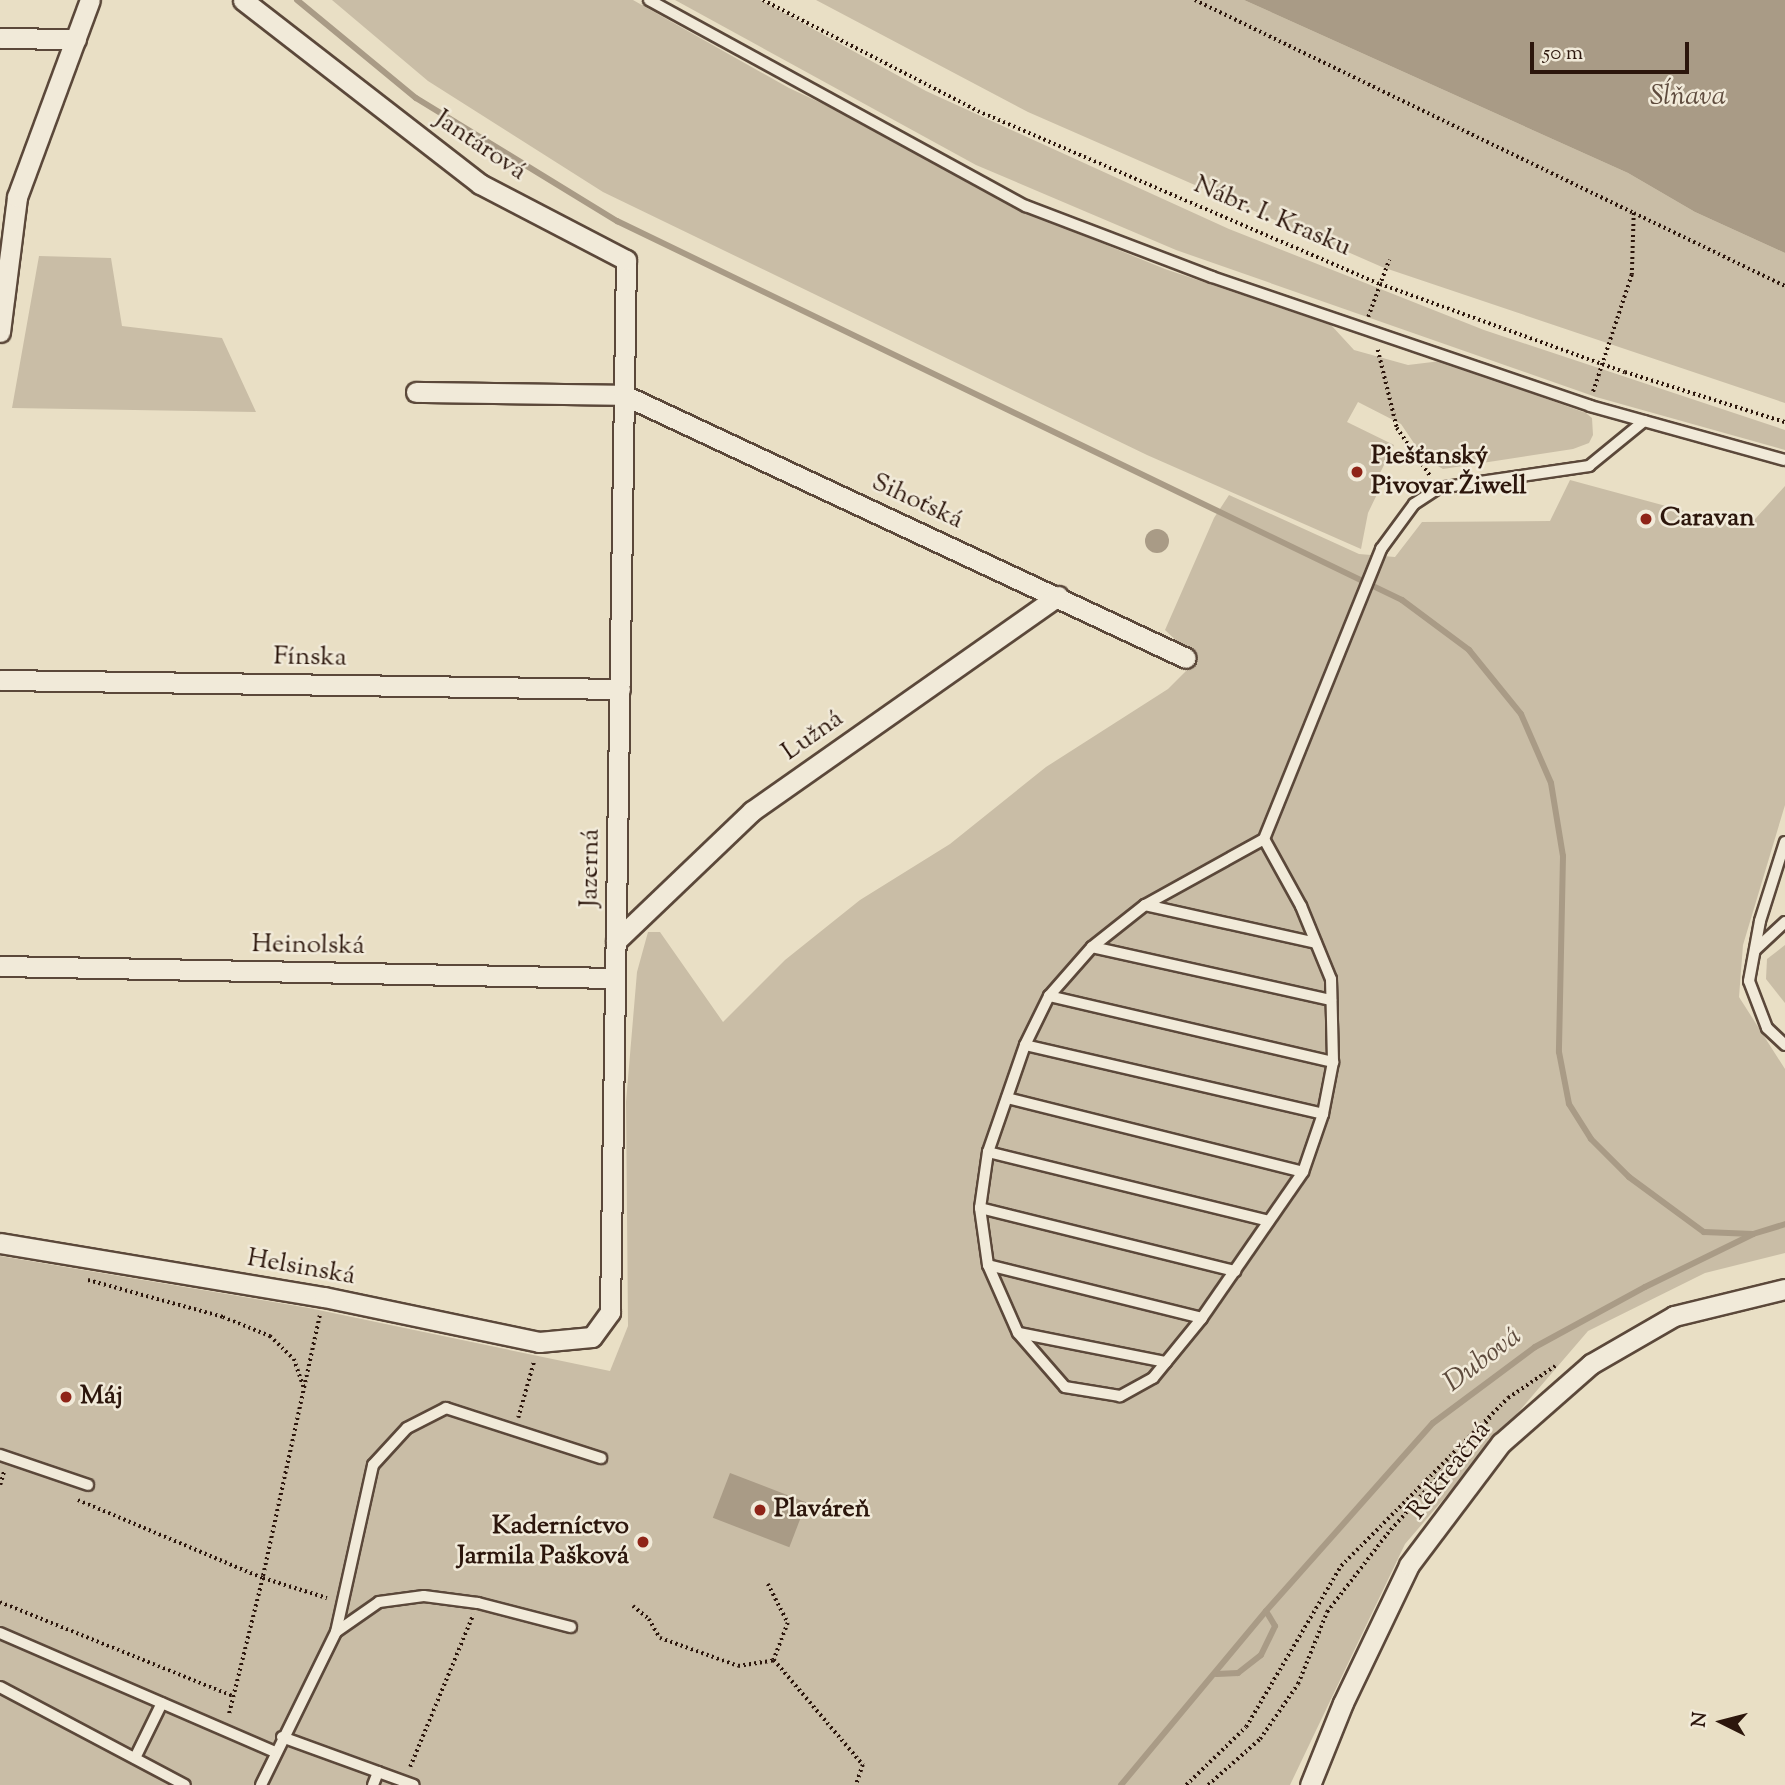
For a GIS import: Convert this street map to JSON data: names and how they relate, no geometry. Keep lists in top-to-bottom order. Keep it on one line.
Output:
{"streets":{"street":["Jantárová","Sihoťská","Fínska","Lužná","Jazerná","Heinolská","Helsinská","Rekreačná"],"path":["Nábr. I. Krasku"]},"crossings":[["Jantárová","Sihoťská"],["Jantárová","Jazerná"],["Sihoťská","Lužná"],["Sihoťská","Jazerná"],["Fínska","Jazerná"],["Lužná","Jazerná"],["Jazerná","Heinolská"],["Jazerná","Helsinská"]],"water":["Sĺňava","Dubová"],"places":["Piešťanský Pivovar Žiwell","Caravan","Máj","Plaváreň","Kaderníctvo Jarmila Pašková"],"scale_bar":"50 m","north":"left"}
